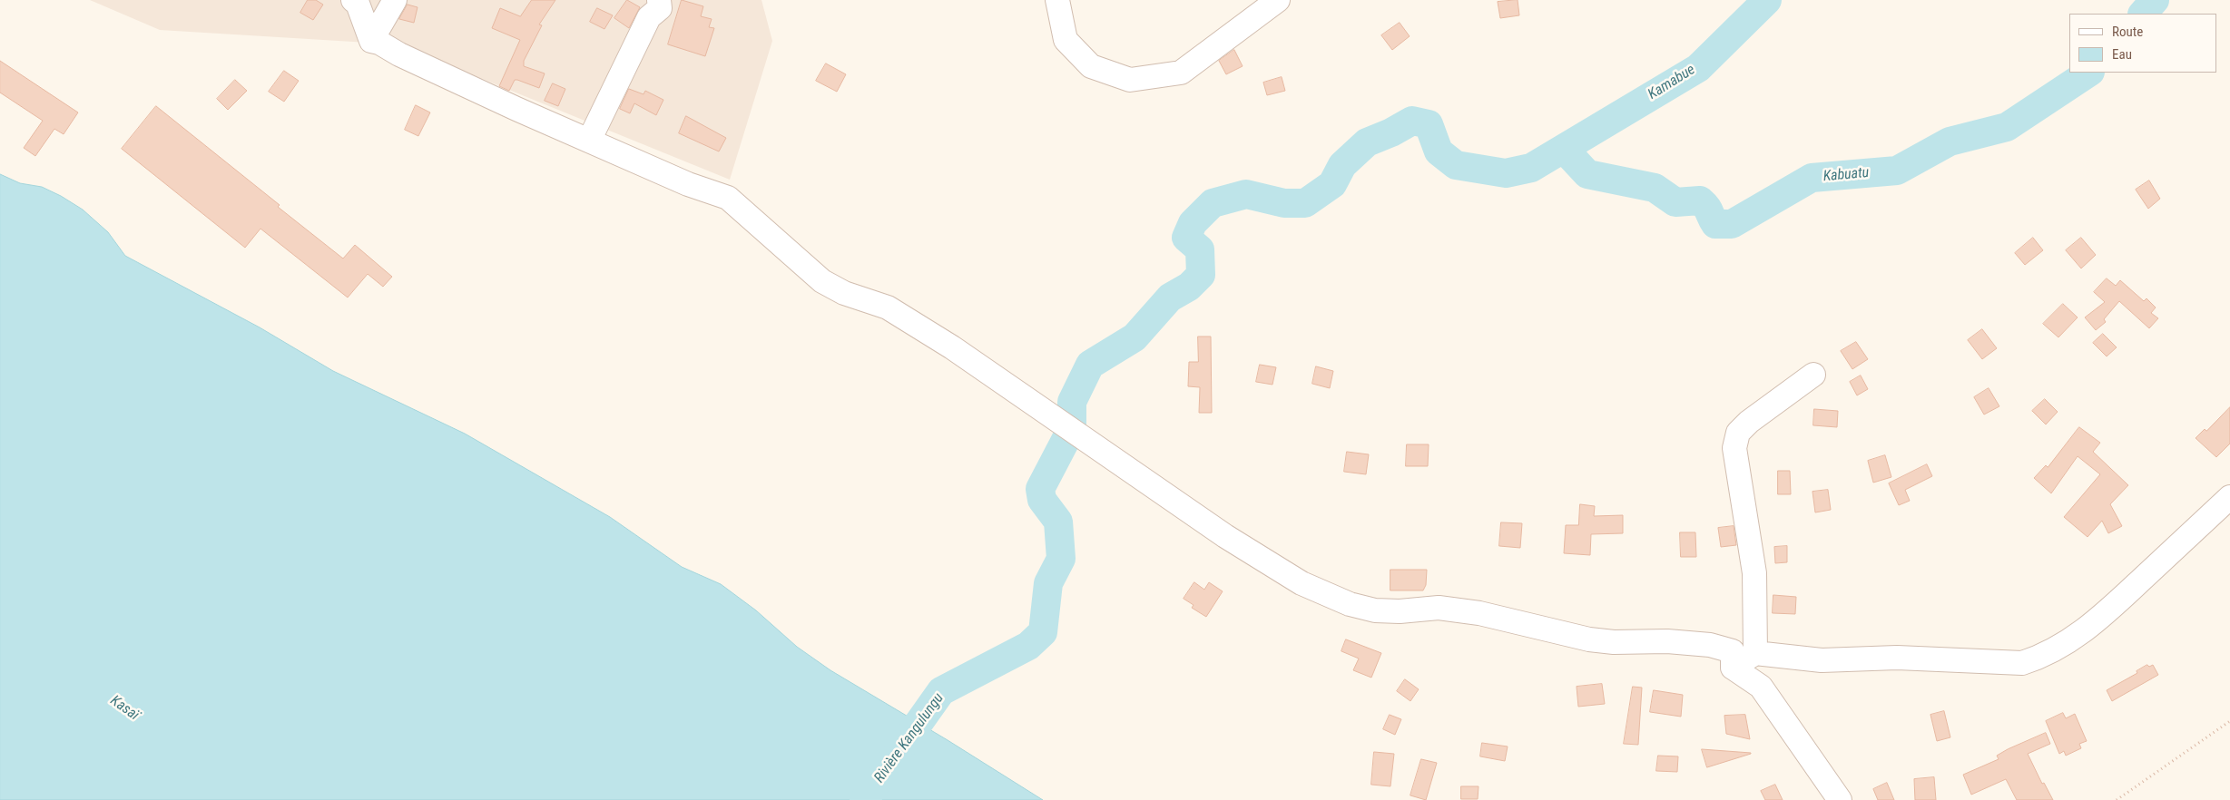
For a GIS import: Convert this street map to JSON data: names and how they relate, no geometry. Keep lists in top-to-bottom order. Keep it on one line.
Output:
{"water":["Kamabue","Kabuatu","Kasaï","Rivière Kangulungu"],"legend":["Route","Eau"]}
